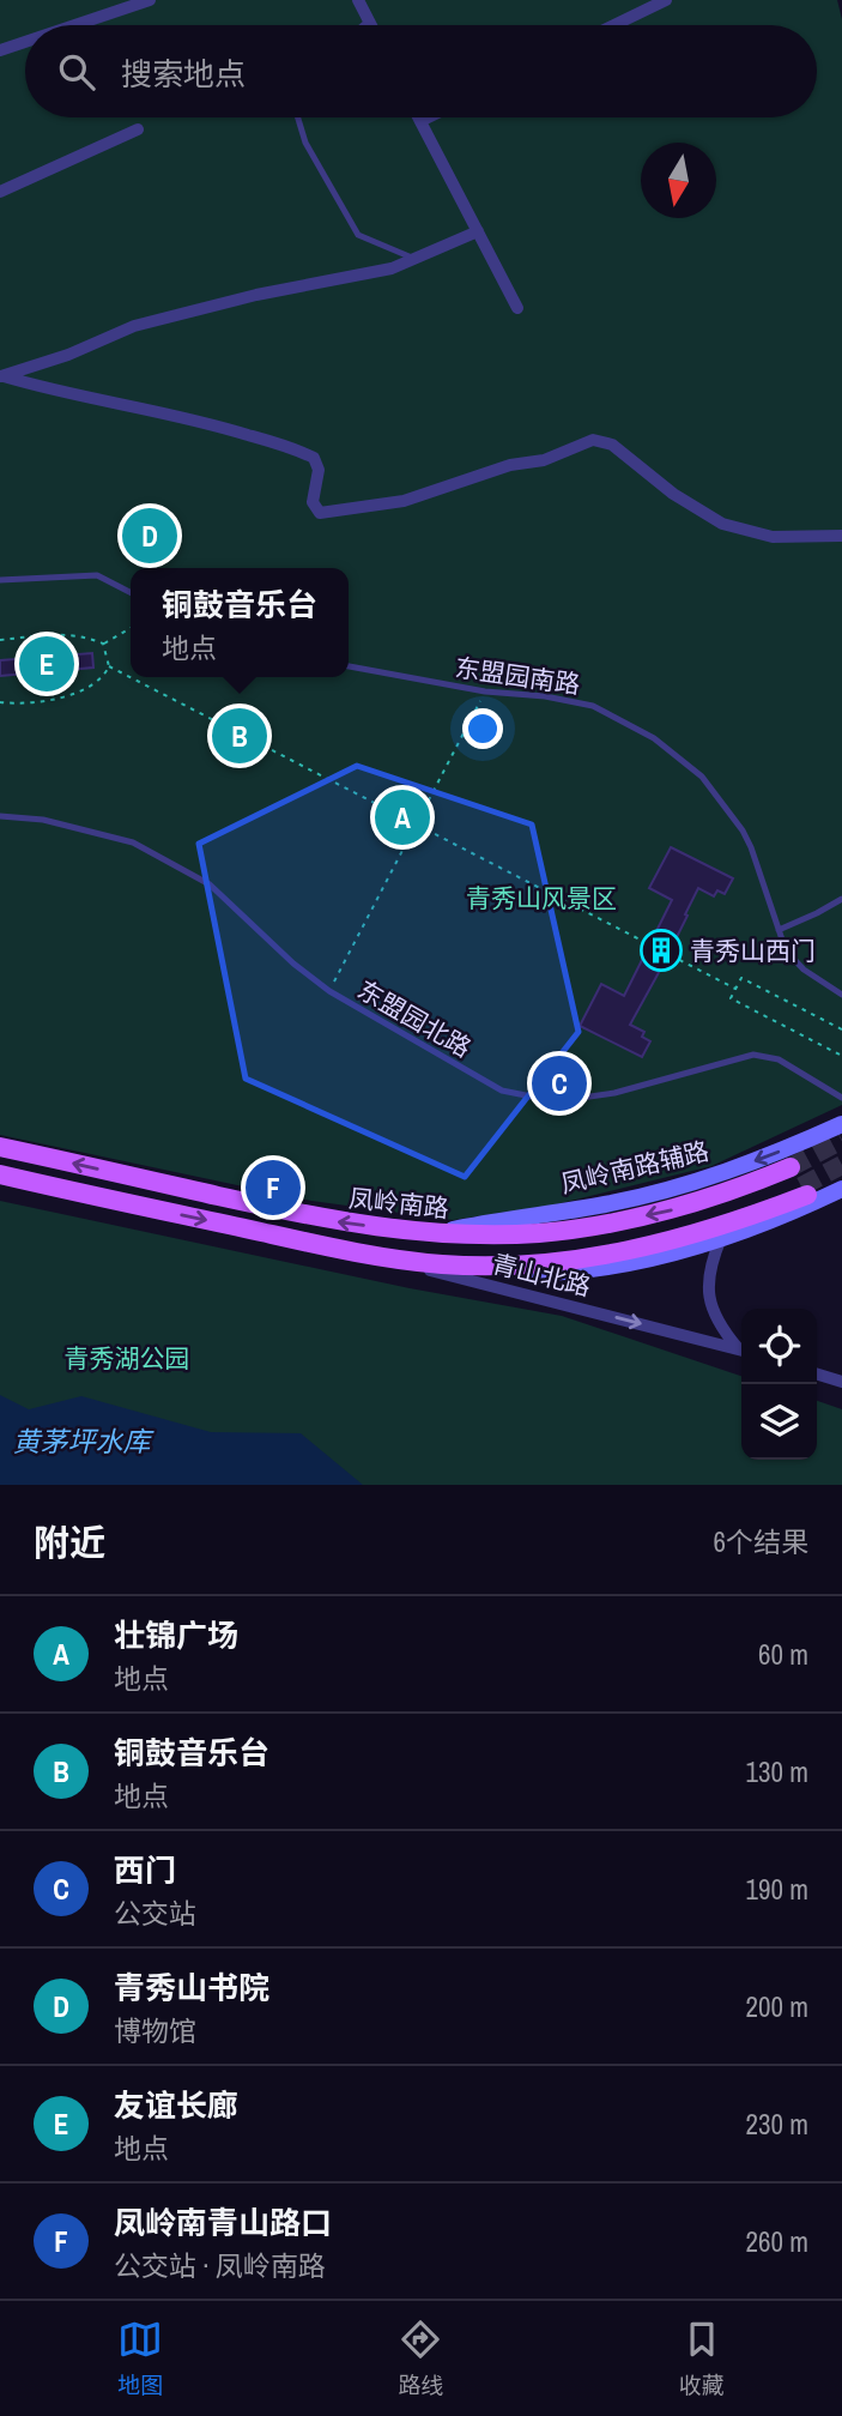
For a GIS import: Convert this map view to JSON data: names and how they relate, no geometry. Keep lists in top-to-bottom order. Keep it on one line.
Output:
{"streets":{"main road":["凤岭南路"],"street":["凤岭南路辅路","青山北路"],"lane":["东盟园南路","东盟园北路"]},"crossings":[["凤岭南路辅路","凤岭南路"],["凤岭南路","青山北路"]],"water":["黄茅坪水库"],"parks":["青秀山风景区","青秀湖公园"],"places":{"building":["青秀山西门"]},"north":"bottom","page":{"search":"搜索地点","pins":["D","E","B","A","C","F"],"popup":["铜鼓音乐台","地点"],"heading":["附近","6个结果"],"list":[{"mark":"A","name":"壮锦广场","note":"地点","value":"60 m"},{"mark":"B","name":"铜鼓音乐台","note":"地点","value":"130 m"},{"mark":"C","name":"西门","note":"公交站","value":"190 m"},{"mark":"D","name":"青秀山书院","note":"博物馆","value":"200 m"},{"mark":"E","name":"友谊长廊","note":"地点","value":"230 m"},{"mark":"F","name":"凤岭南青山路口","note":"公交站 · 凤岭南路","value":"260 m"}],"nav":["地图","路线","收藏"]}}
